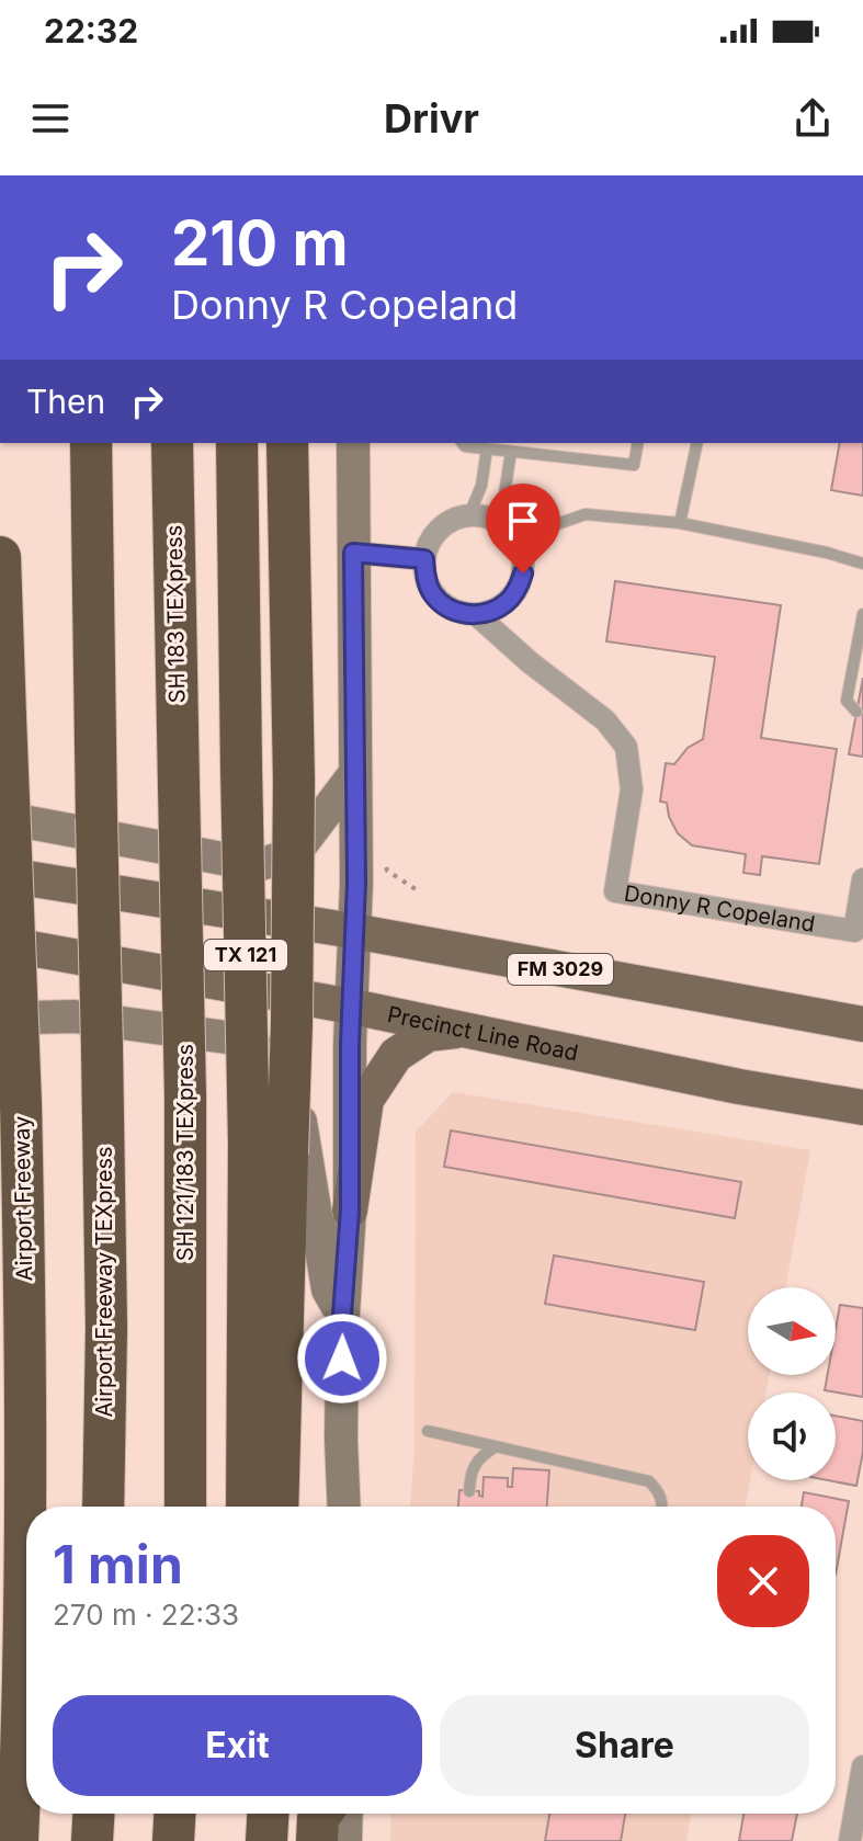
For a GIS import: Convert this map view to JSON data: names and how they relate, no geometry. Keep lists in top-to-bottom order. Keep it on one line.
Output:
{"streets":{"highway":["SH 183 TEXpress","TX 121","SH 121/183 TEXpress","Airport Freeway","Airport Freeway TEXpress"],"main road":["FM 3029","Precinct Line Road"],"street":["Donny R Copeland"]},"crossings":[["SH 183 TEXpress","SH 121/183 TEXpress"]],"north":"right","page":{"status":"22:32","header":"Drivr","turn":["210 m","Donny R Copeland"],"then":"Then","heading":["1 min","270 m · 22:33"],"buttons":["Exit","Share"]}}
